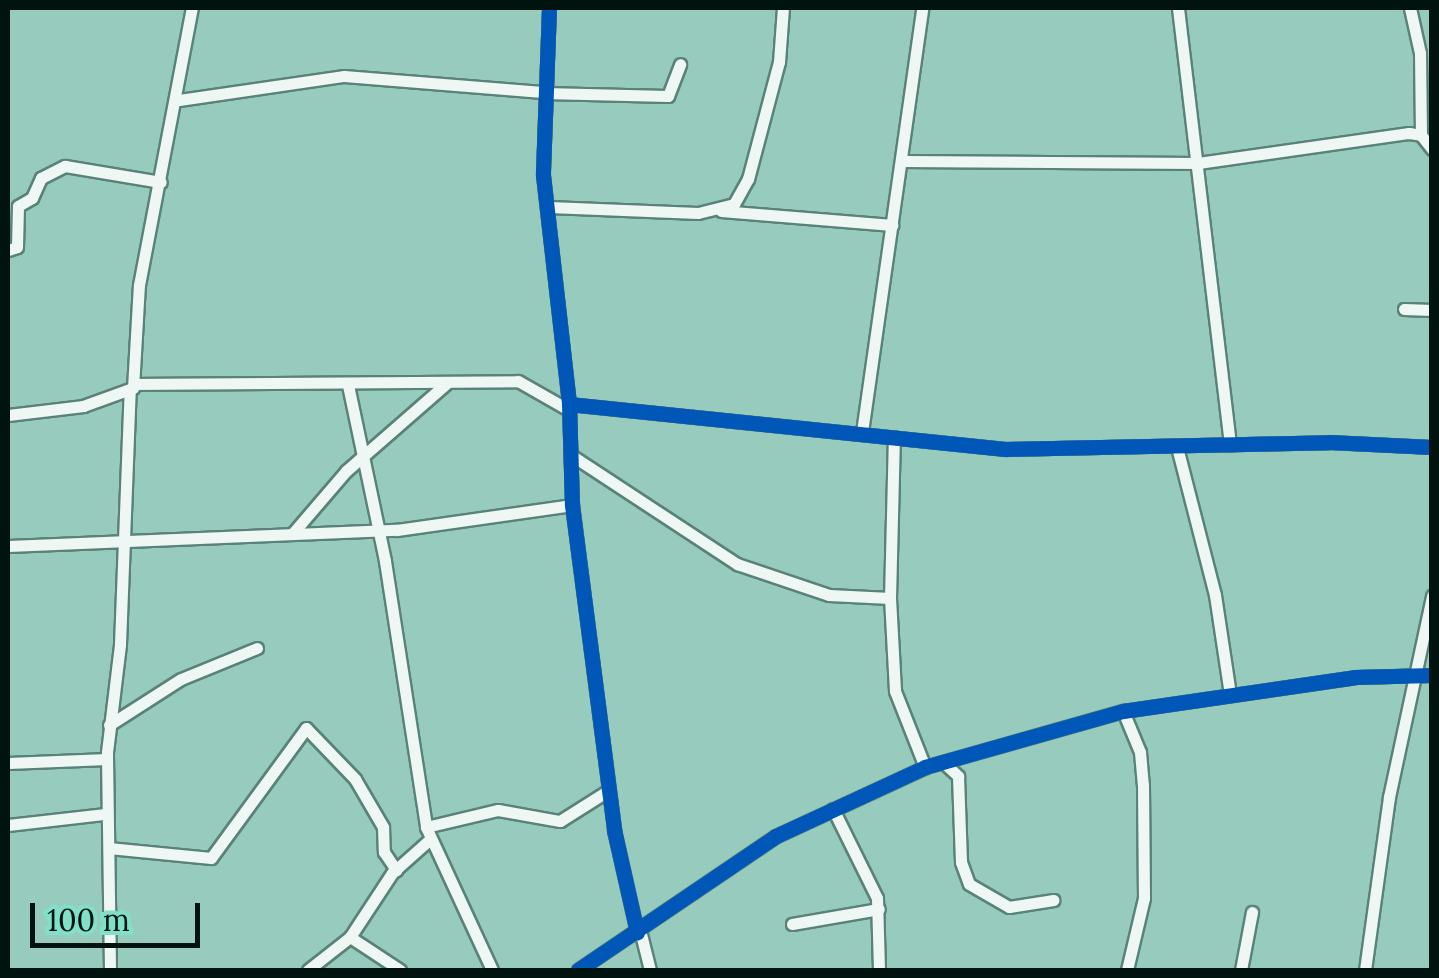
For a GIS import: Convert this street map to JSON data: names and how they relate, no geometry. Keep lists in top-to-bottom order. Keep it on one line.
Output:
{"scale_bar":"100 m"}
